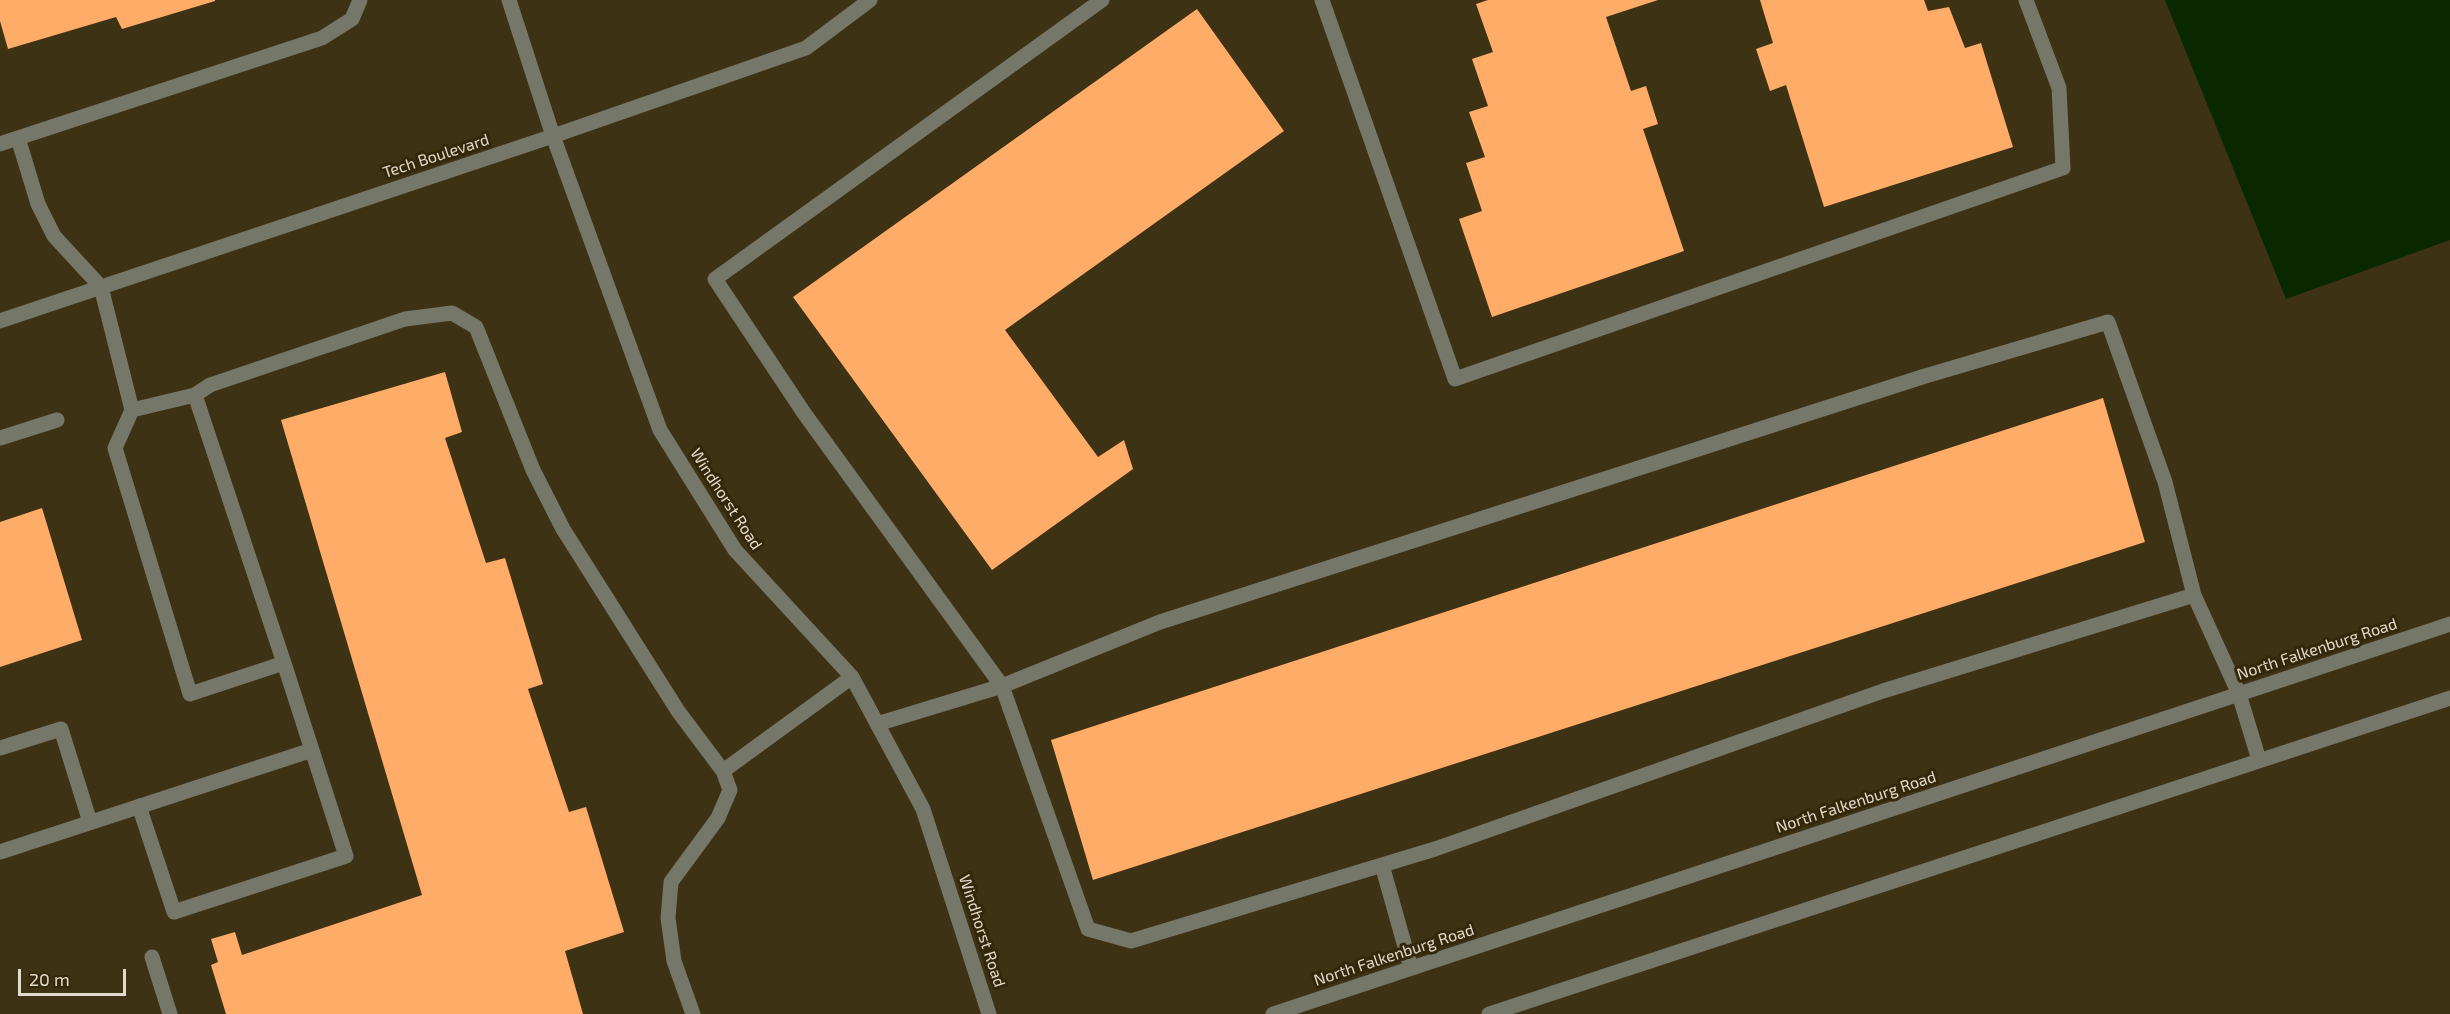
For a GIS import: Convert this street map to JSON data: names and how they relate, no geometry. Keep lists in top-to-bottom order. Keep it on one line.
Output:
{"streets":{"street":["Tech Boulevard","Windhorst Road","North Falkenburg Road"]},"crossings":[["Tech Boulevard","Windhorst Road"]],"scale_bar":"20 m"}
